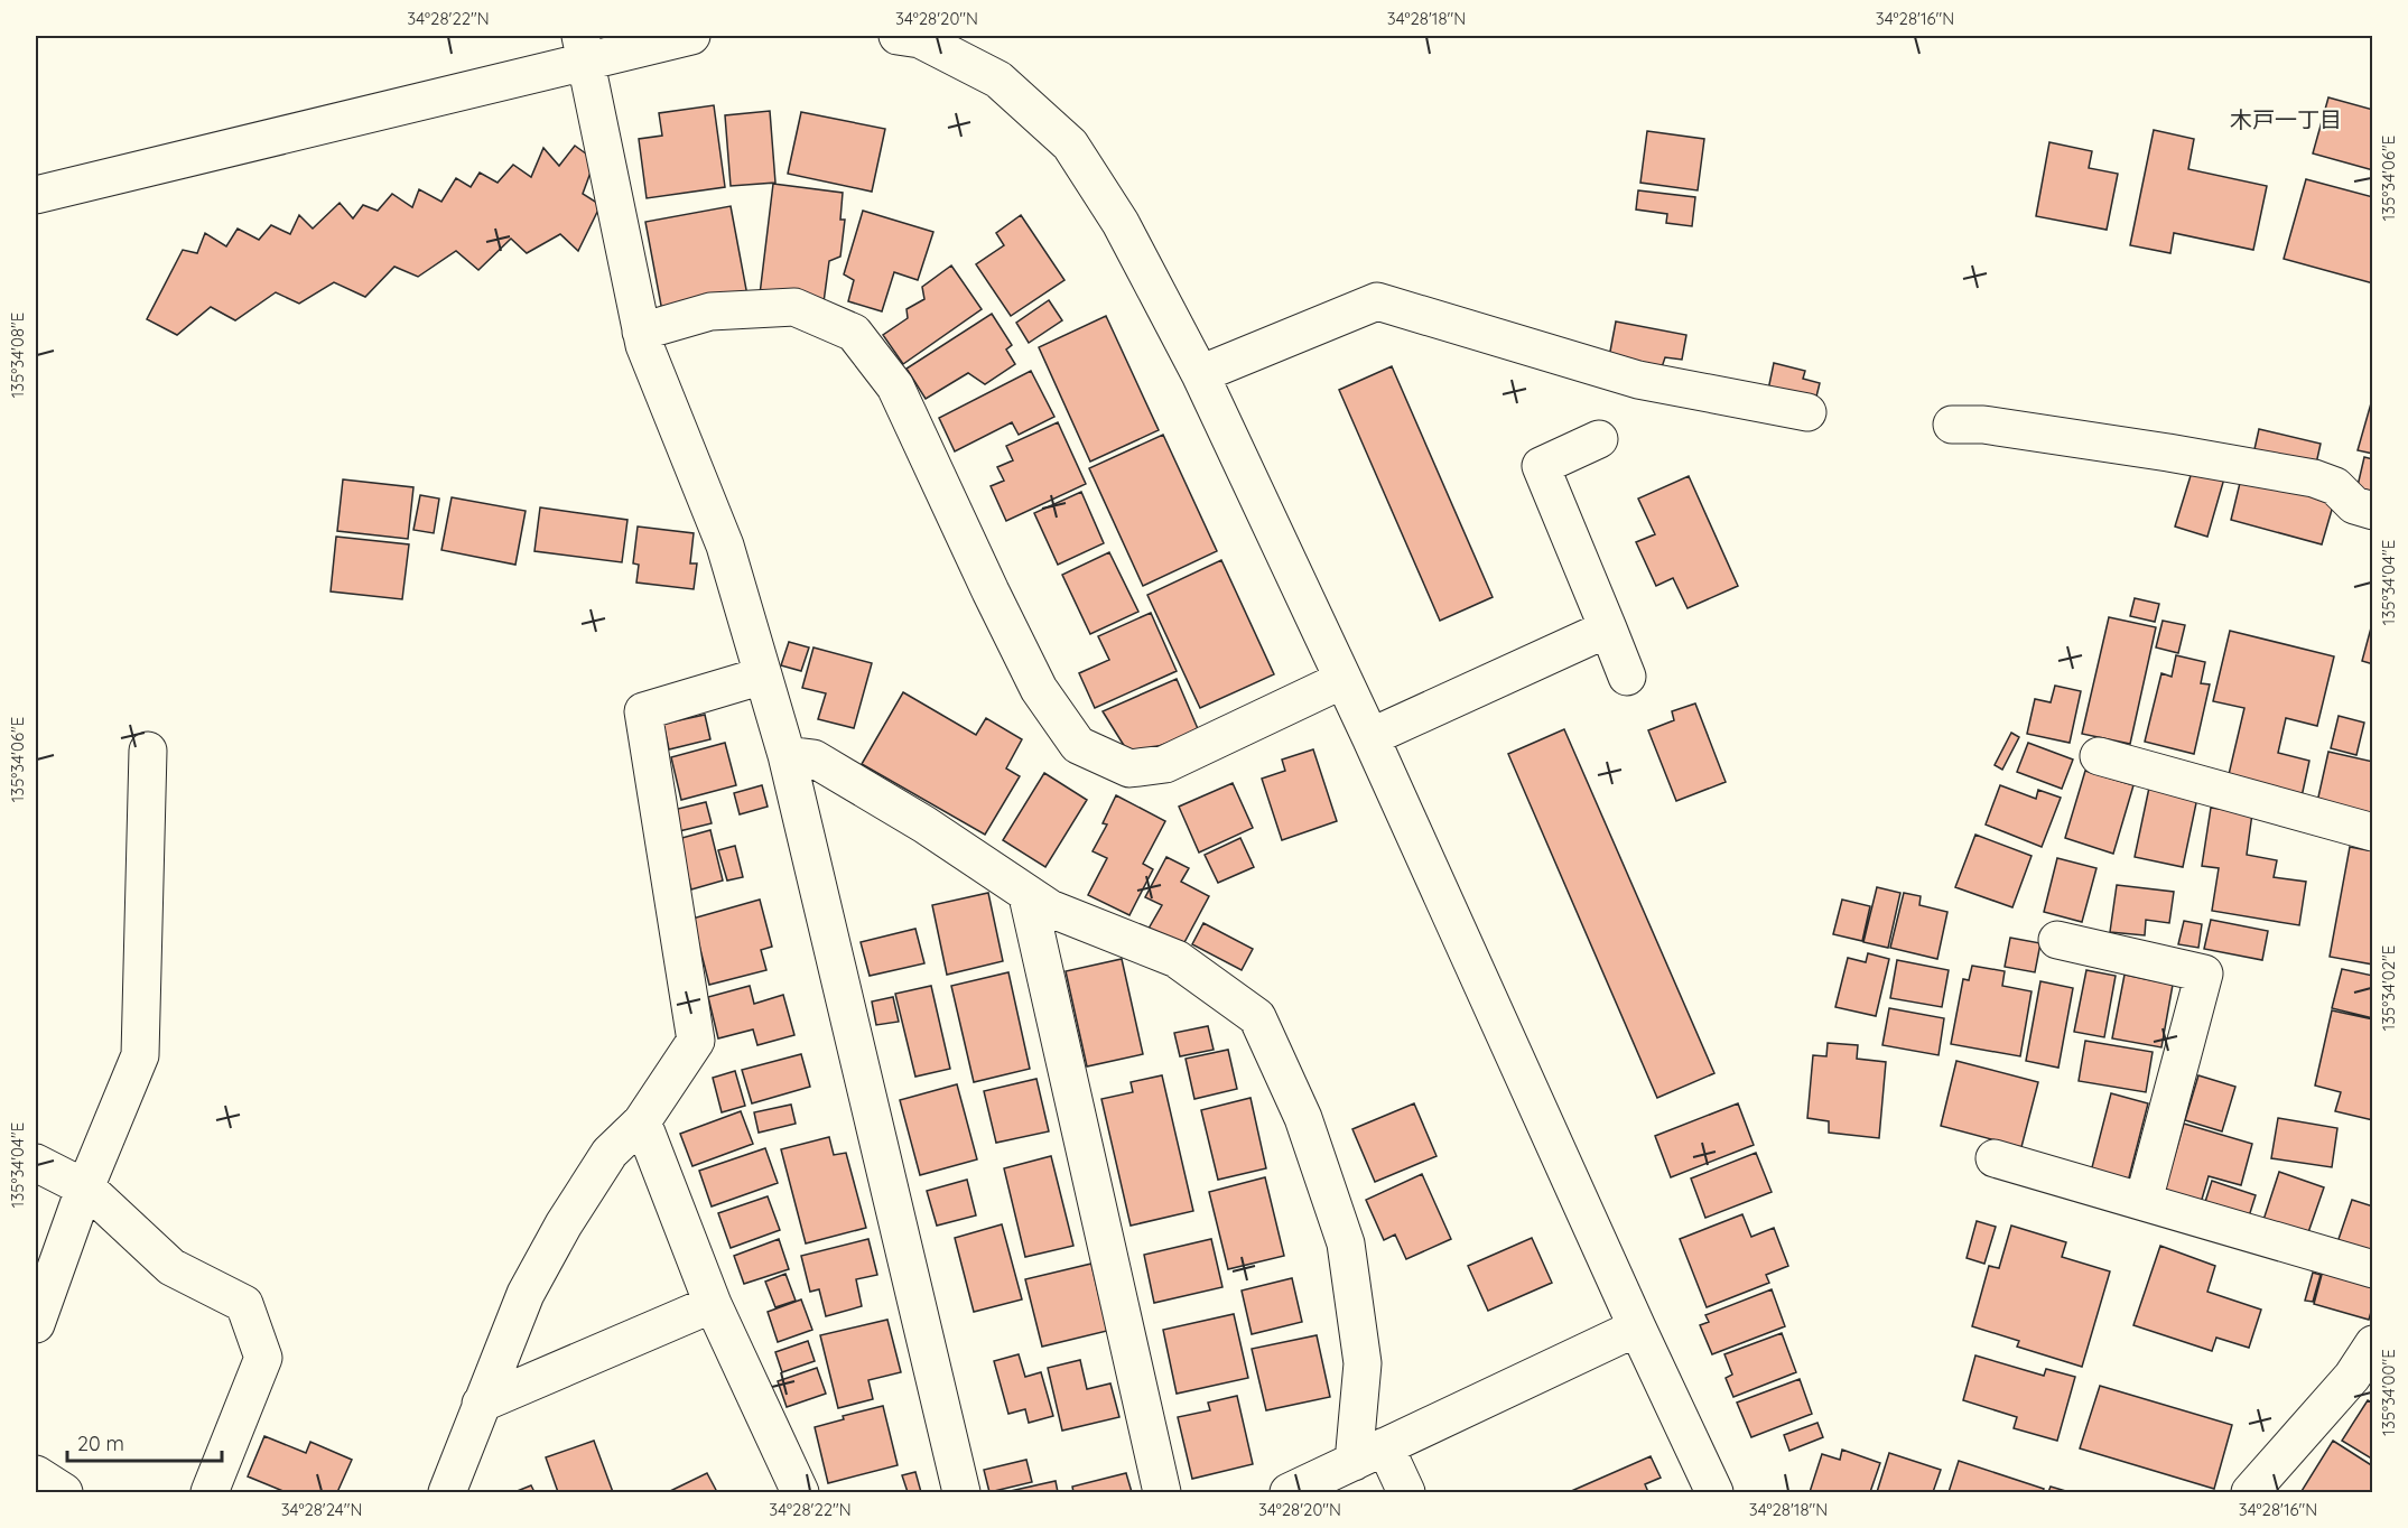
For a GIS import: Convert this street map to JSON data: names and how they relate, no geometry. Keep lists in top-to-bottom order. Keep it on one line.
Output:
{"districts":["木戸一丁目"],"scale_bar":"20 m","coordinates":["34°28'22\"N","34°28'20\"N","34°28'18\"N","34°28'16\"N","135°34'06\"E","135°34'08\"E","135°34'04\"E","135°34'02\"E","135°34'00\"E","34°28'24\"N"]}
